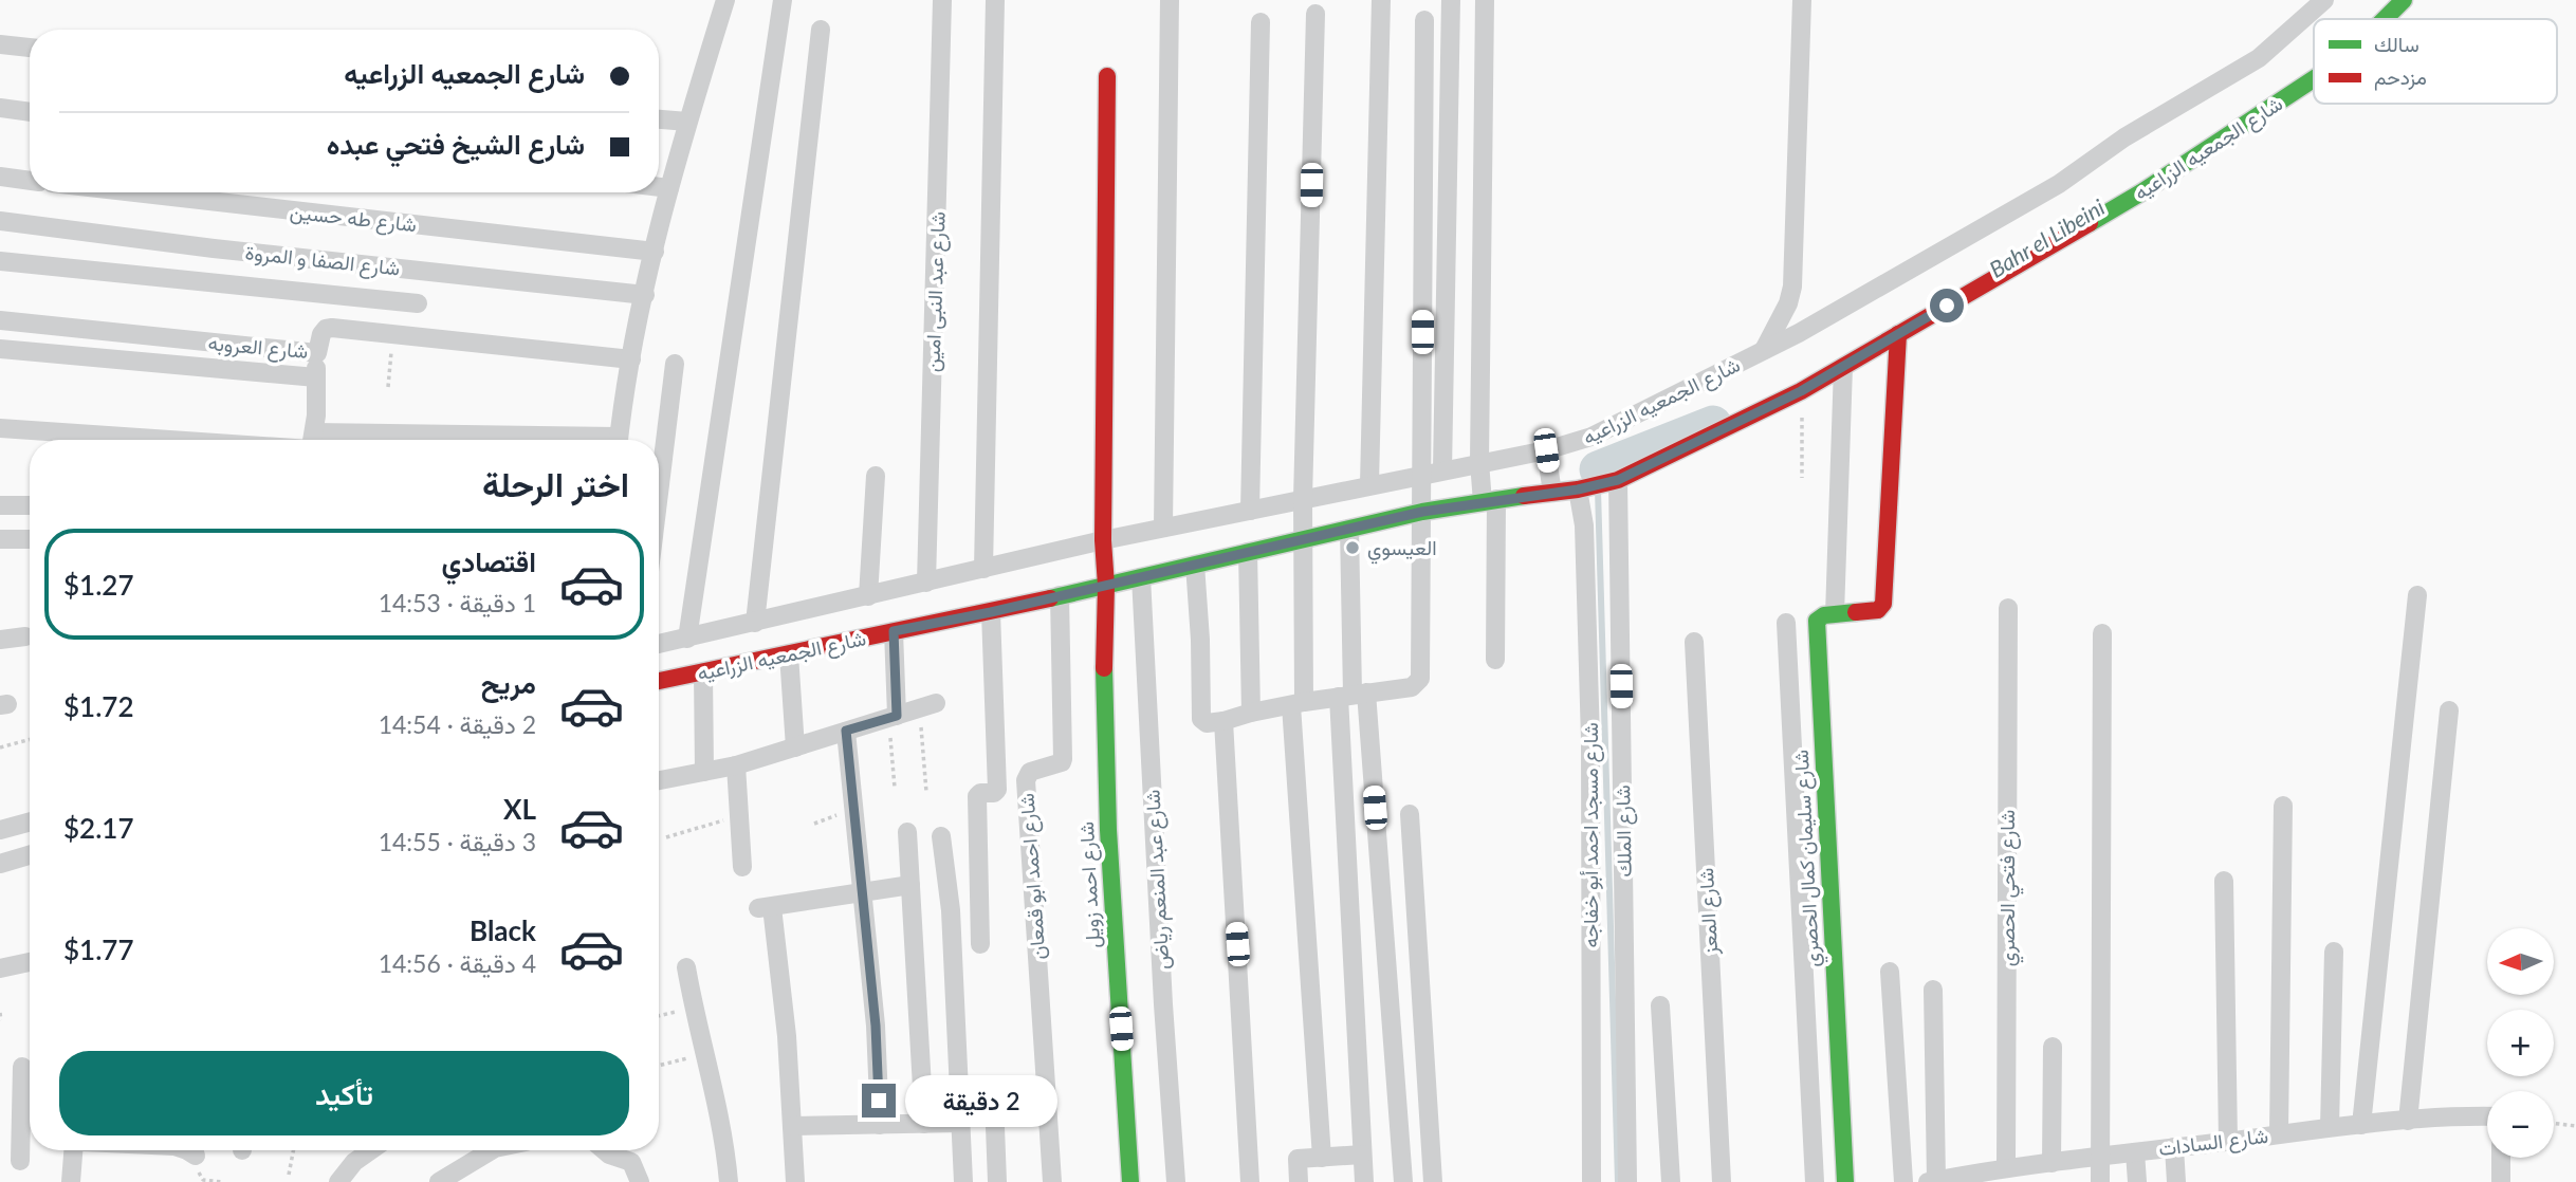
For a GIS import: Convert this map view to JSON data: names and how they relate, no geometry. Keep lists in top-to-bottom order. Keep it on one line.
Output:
{"streets":{"street":["شارع الجمعيه الزراعيه","شارع طه حسين","شارع الصفا و المروة","شارع عبد النبى امين","شارع العروبه","شارع الملك","شارع مسجد احمد أبو خفاجه","شارع سليمان كمال الحصري","شارع احمد ابو قمعان","شارع عبد المنعم رياض","شارع احمد زويل","شارع فتحي الحصري","شارع المعز","شارع السادات"]},"crossings":[["شارع الجمعيه الزراعيه","شارع عبد النبى امين"],["شارع الجمعيه الزراعيه","شارع الملك"],["شارع الجمعيه الزراعيه","شارع مسجد احمد أبو خفاجه"],["شارع الجمعيه الزراعيه","شارع احمد ابو قمعان"],["شارع الجمعيه الزراعيه","شارع عبد المنعم رياض"],["شارع الجمعيه الزراعيه","شارع احمد زويل"],["شارع فتحي الحصري","شارع السادات"]],"water":["Bahr el Libeini"],"places":["العيسوي"],"legend":["سالك","مزدحم"],"north":"left","page":{"banner":["شارع الجمعيه الزراعيه","شارع الشيخ فتحي عبده"],"heading":"اختر الرحلة","list":[{"name":"اقتصادي","note":"1 دقيقة · 14:53","value":"$1.27"},{"name":"مريح","note":"2 دقيقة · 14:54","value":"$1.72"},{"name":"XL","note":"3 دقيقة · 14:55","value":"$2.17"},{"name":"Black","note":"4 دقيقة · 14:56","value":"$1.77"}],"map_buttons":["+","−"],"buttons":"تأكيد","bubble":"2 دقيقة"}}
